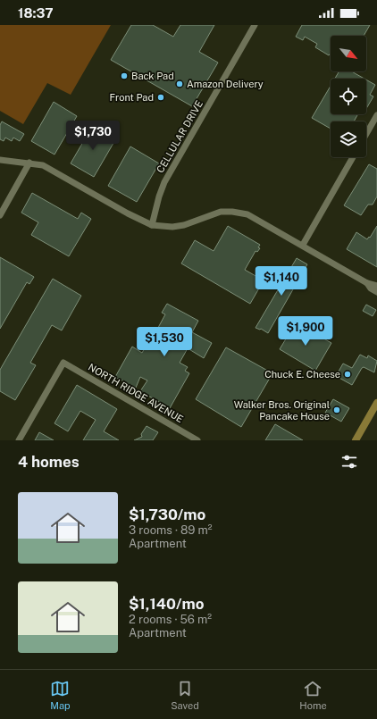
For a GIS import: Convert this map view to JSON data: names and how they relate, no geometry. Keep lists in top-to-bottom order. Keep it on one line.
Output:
{"streets":{"street":["CELLULAR DRIVE","NORTH RIDGE AVENUE"]},"places":["Back Pad","Amazon Delivery","Front Pad","Chuck E. Cheese","Walker Bros. Original Pancake House"],"north":"bottom right","page":{"status":"18:37","price":["$1,730","$1,140","$1,900","$1,530"],"heading":"4 homes","list":[{"name":"$1,730/mo","note":"3 rooms · 89 m² · Apartment"},{"name":"$1,140/mo","note":"2 rooms · 56 m² · Apartment"}],"tabs":["Map","Saved","Home"]}}
